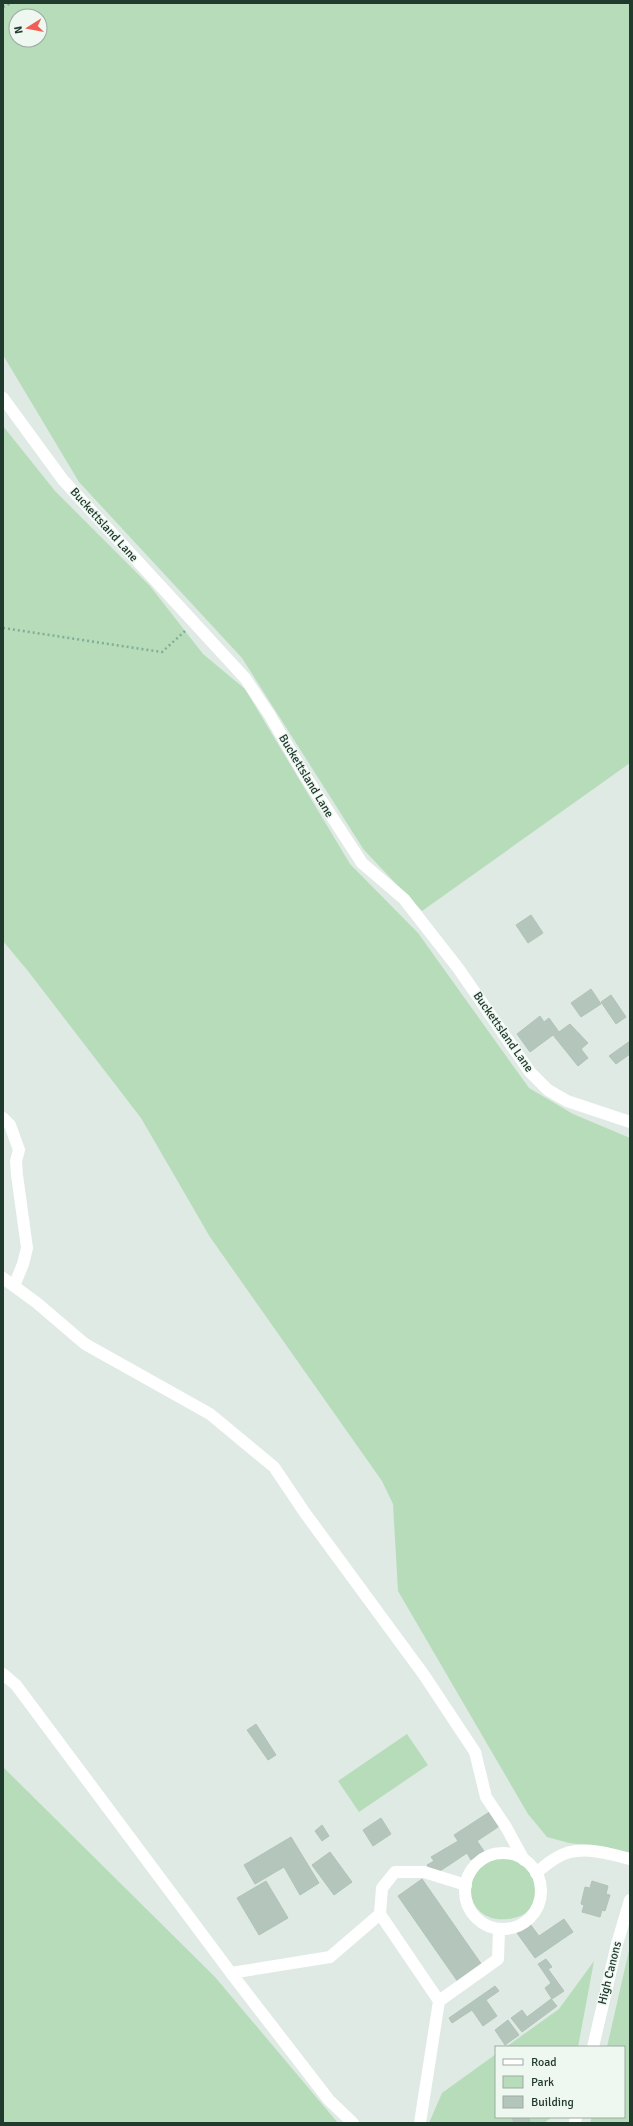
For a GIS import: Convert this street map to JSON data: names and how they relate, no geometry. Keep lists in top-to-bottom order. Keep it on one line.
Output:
{"streets":{"street":["Buckettsland Lane","High Canons"]},"legend":["Road","Park","Building"],"north":"left"}
